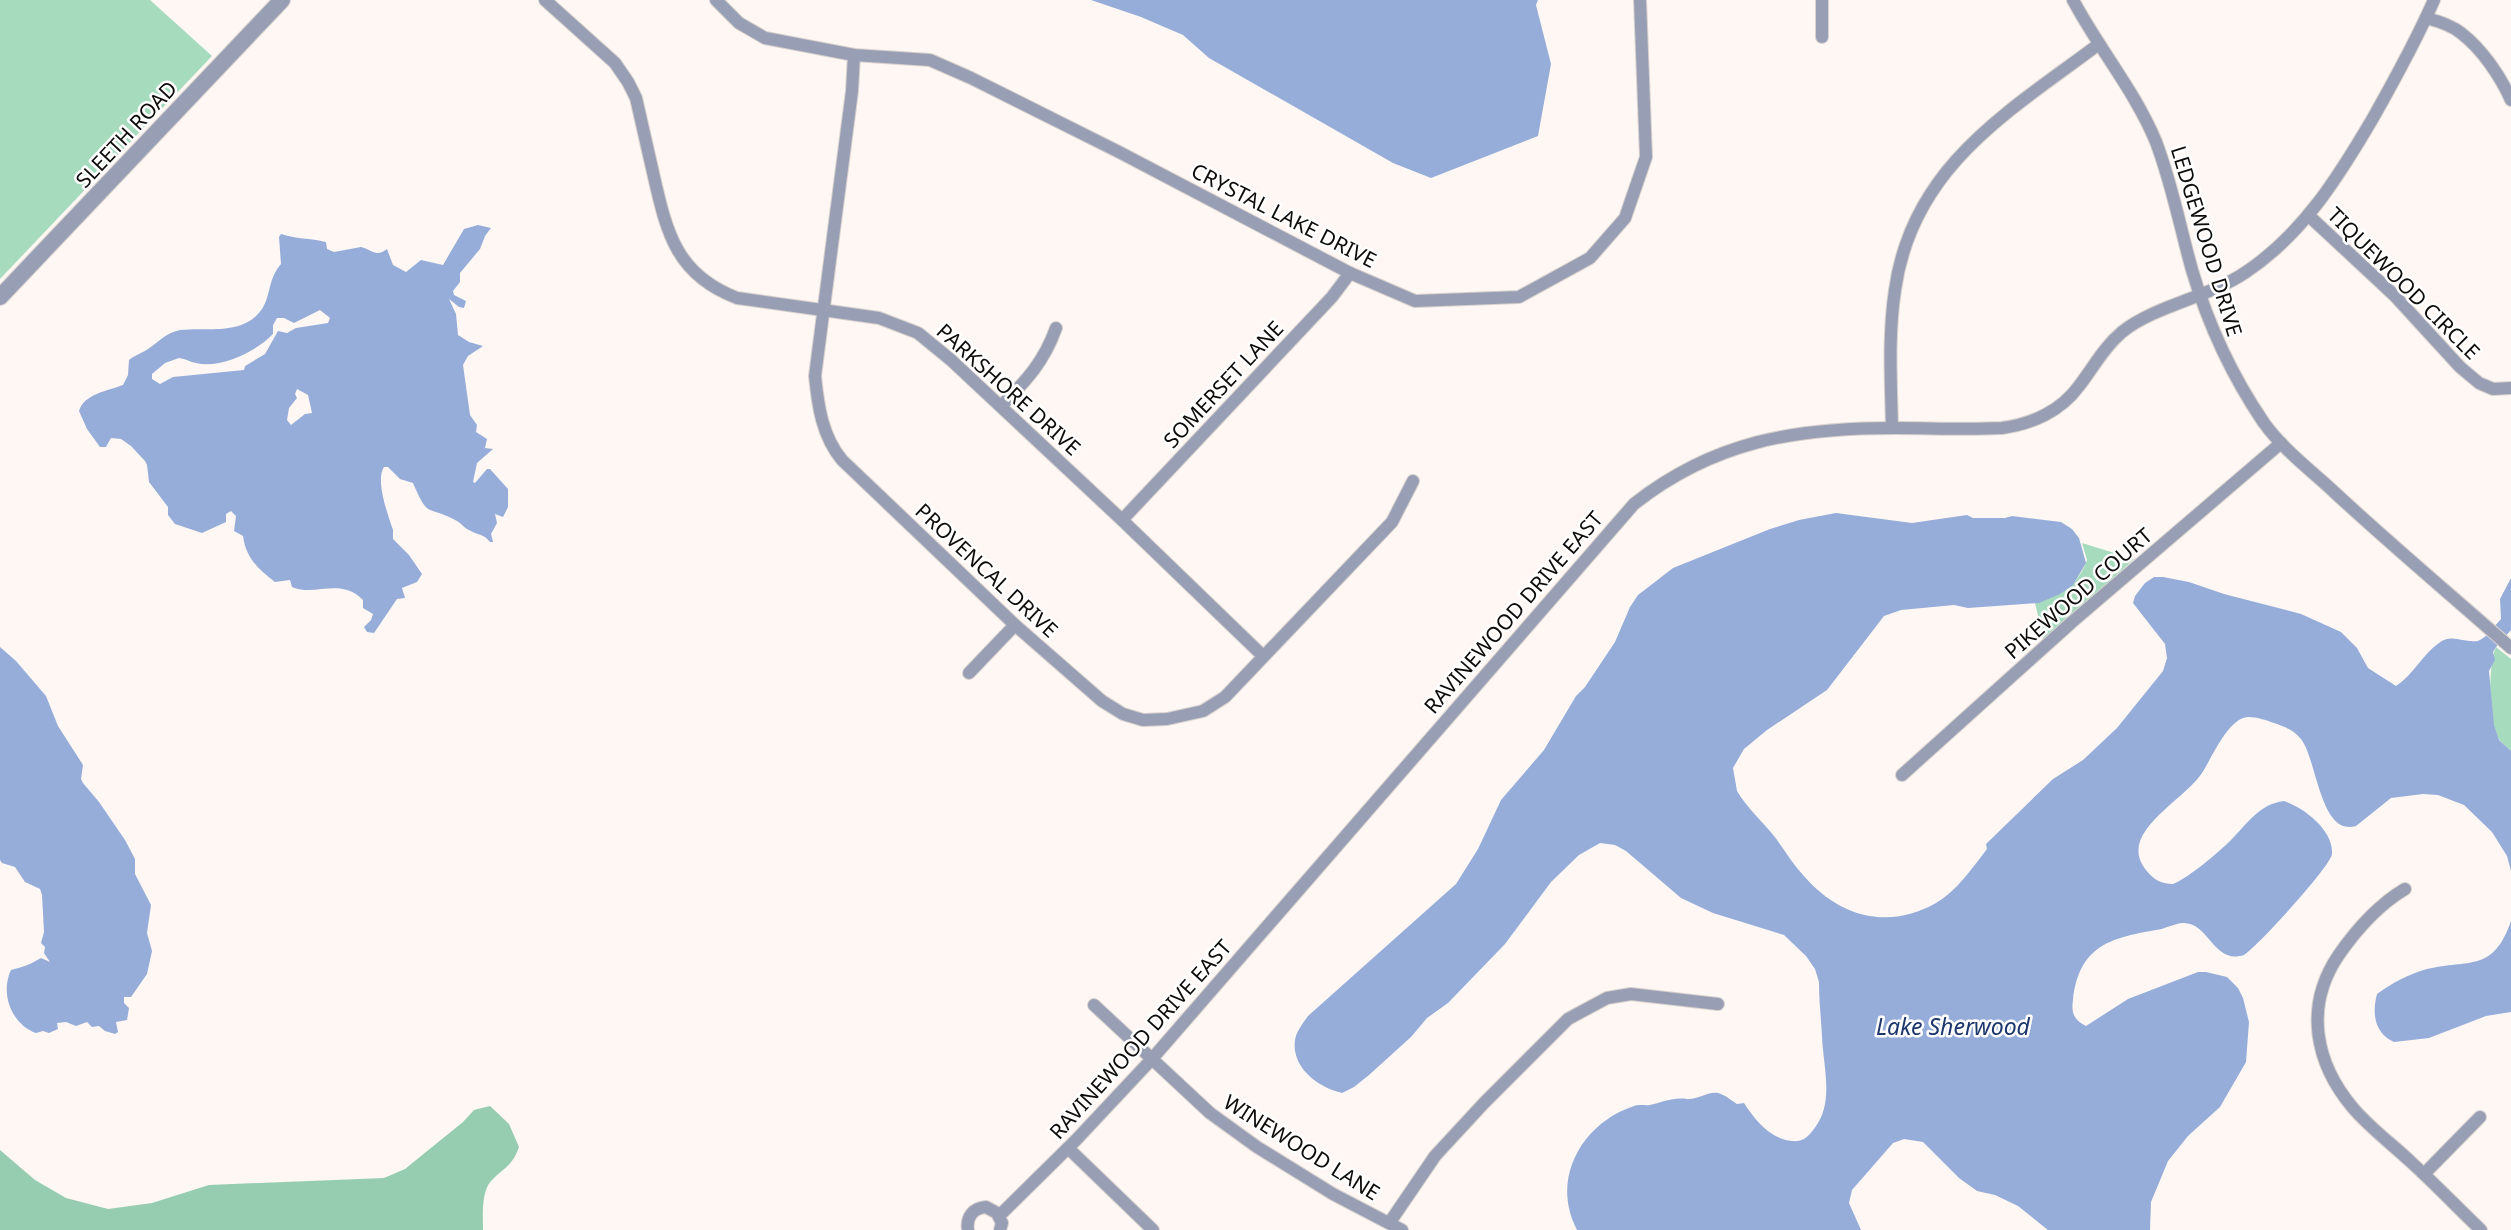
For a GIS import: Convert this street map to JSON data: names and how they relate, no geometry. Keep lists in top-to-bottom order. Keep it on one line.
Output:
{"streets":{"street":["SLEETH ROAD","CRYSTAL LAKE DRIVE","LEDGEWOOD DRIVE","TIQUEWOOD CIRCLE","SOMERSET LANE","PARKSHORE DRIVE","PROVENCAL DRIVE","PIKEWOOD COURT","RAVINEWOOD DRIVE EAST","WINEWOOD LANE"]},"crossings":[["CRYSTAL LAKE DRIVE","SOMERSET LANE"],["CRYSTAL LAKE DRIVE","PROVENCAL DRIVE"],["LEDGEWOOD DRIVE","PIKEWOOD COURT"],["LEDGEWOOD DRIVE","RAVINEWOOD DRIVE EAST"],["TIQUEWOOD CIRCLE","RAVINEWOOD DRIVE EAST"],["SOMERSET LANE","PARKSHORE DRIVE"],["PARKSHORE DRIVE","PROVENCAL DRIVE"],["RAVINEWOOD DRIVE EAST","WINEWOOD LANE"]],"water":["Lake Sherwood"]}
